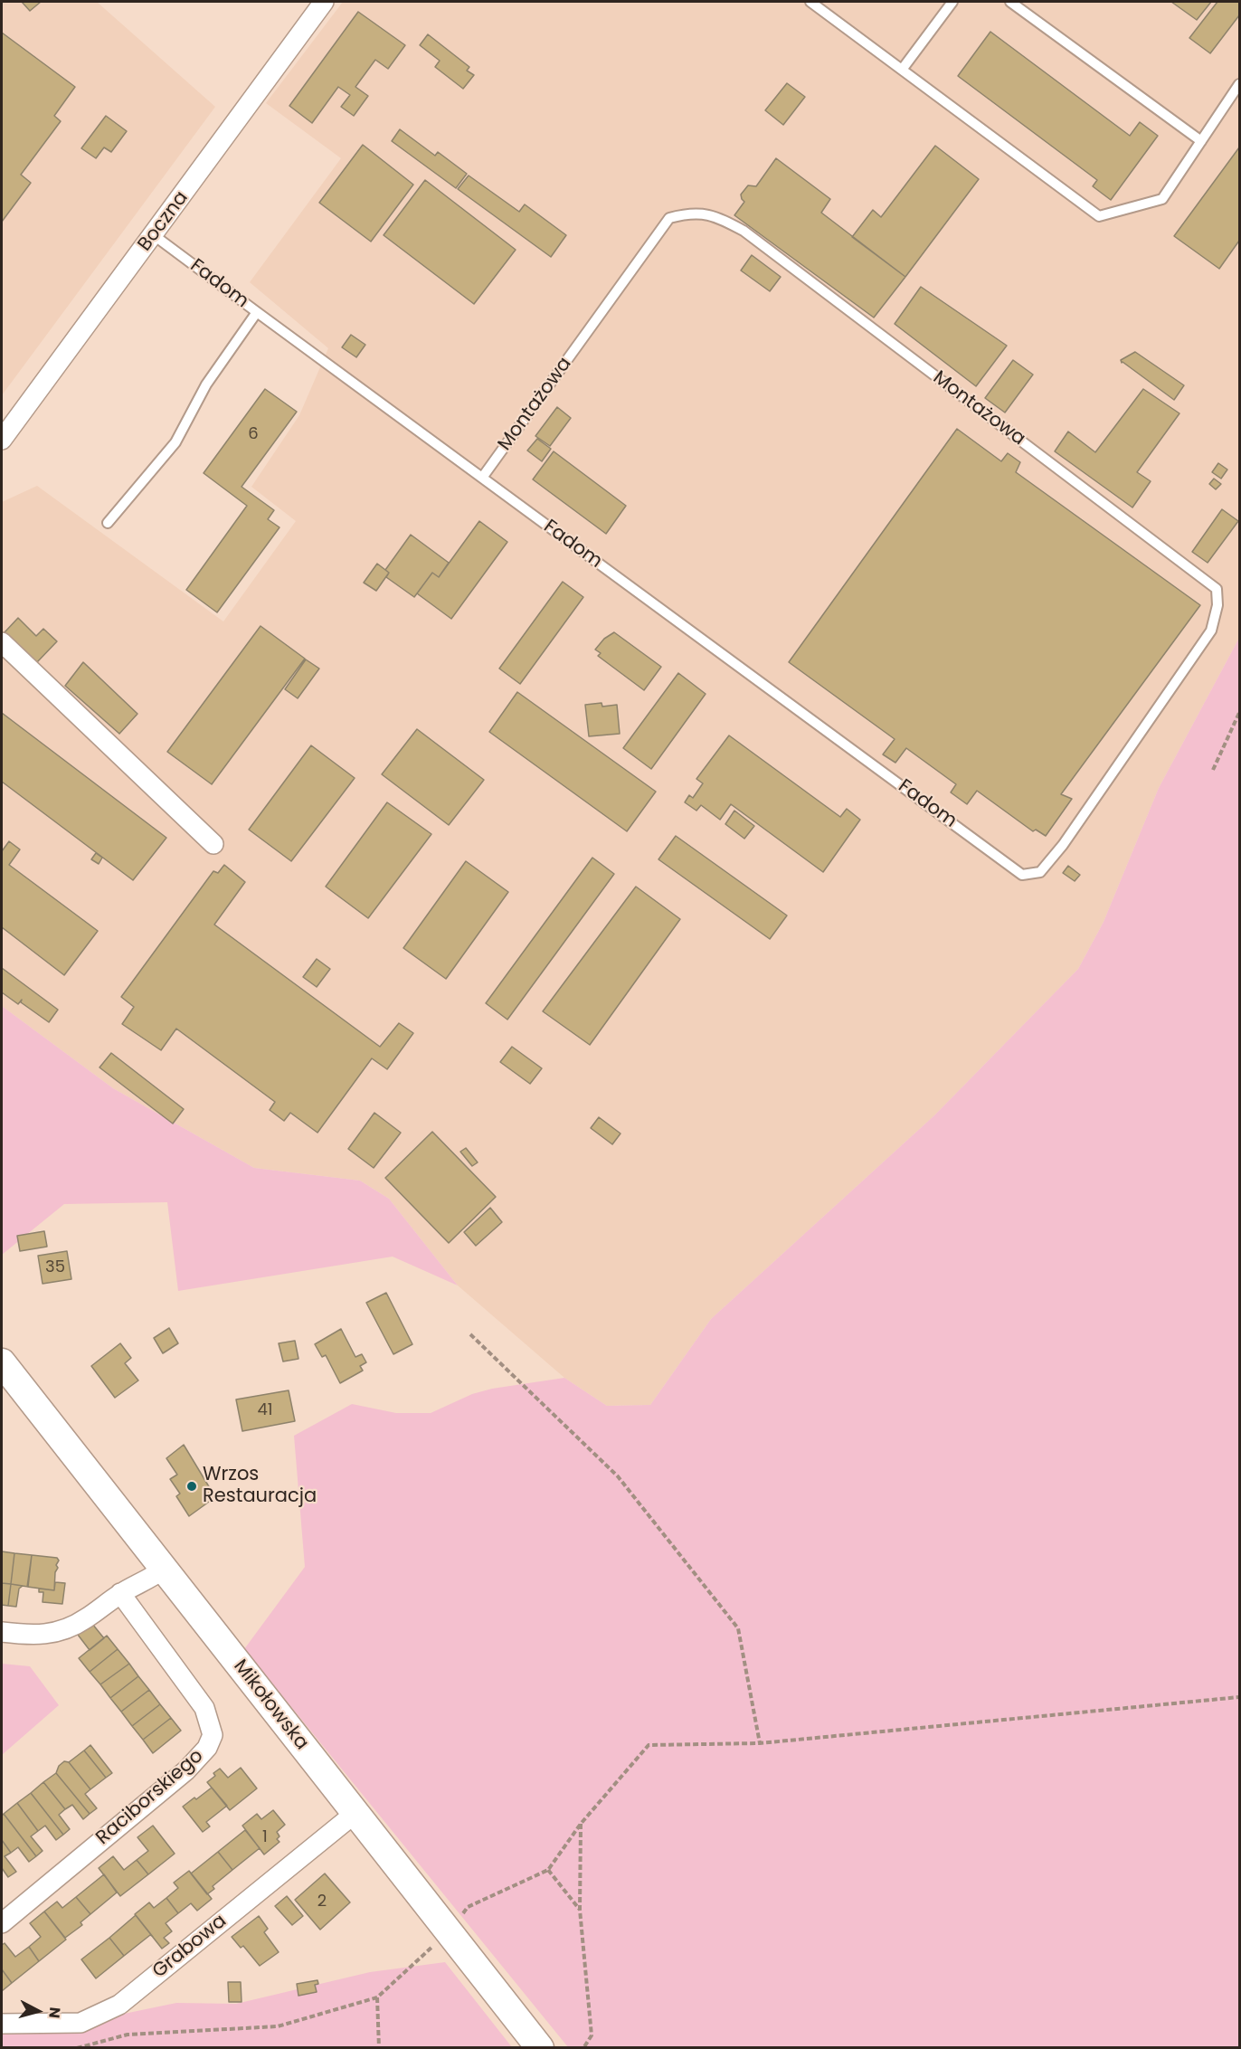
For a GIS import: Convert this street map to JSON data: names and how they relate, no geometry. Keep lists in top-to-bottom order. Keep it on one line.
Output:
{"streets":{"street":["Boczna","Mikołowska","Raciborskiego","Grabowa"],"lane":["Fadom","Montażowa"]},"crossings":[["Boczna","Fadom"],["Fadom","Montażowa"],["Mikołowska","Grabowa"]],"places":["Wrzos Restauracja"],"house_numbers":["6","35","41","1","2"],"north":"right"}
